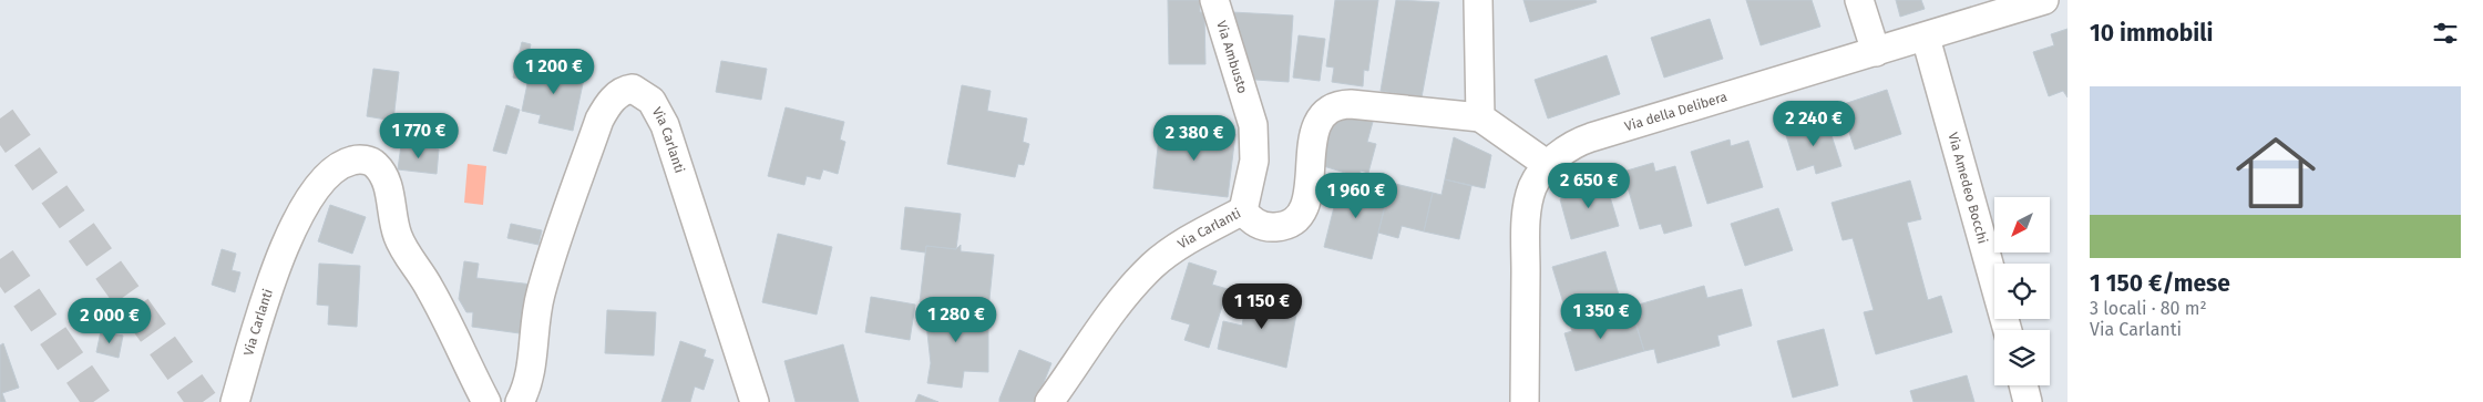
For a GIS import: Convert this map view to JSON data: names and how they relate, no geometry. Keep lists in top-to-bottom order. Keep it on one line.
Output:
{"streets":{"street":["Via Ambusto","Via della Delibera","Via Carlanti","Via Amedeo Bocchi"]},"crossings":[["Via Ambusto","Via Carlanti"],["Via della Delibera","Via Amedeo Bocchi"]],"north":"bottom left","page":{"heading":"10 immobili","price":["1 200 €","2 240 €","1 770 €","2 380 €","2 650 €","1 960 €","1 150 €","1 350 €","1 280 €","2 000 €"],"list":[{"name":"1 150 €/mese","note":"3 locali · 80 m² · Via Carlanti"}]}}
